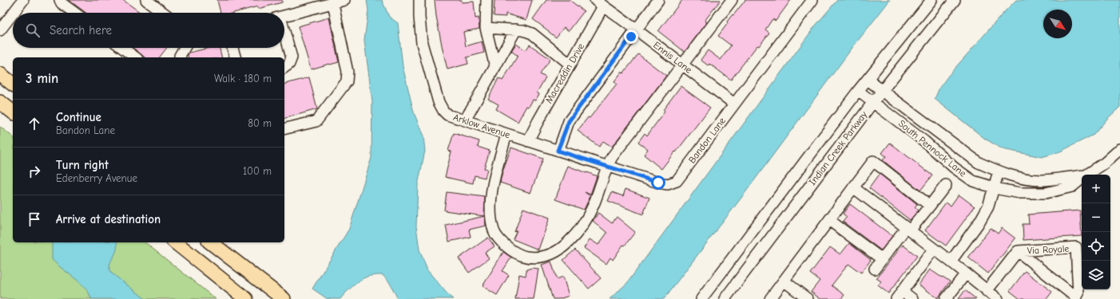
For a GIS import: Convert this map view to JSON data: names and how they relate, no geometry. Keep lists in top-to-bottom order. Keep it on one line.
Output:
{"streets":{"street":["Ennis Lane","Macreddin Drive","Arklow Avenue","Bandon Lane","Indian Creek Parkway","South Pennock Lane","Via Royale"]},"crossings":[["Ennis Lane","Macreddin Drive"],["Ennis Lane","Bandon Lane"],["Macreddin Drive","Arklow Avenue"],["Arklow Avenue","Bandon Lane"],["Indian Creek Parkway","South Pennock Lane"]],"north":"bottom right","page":{"search":"Search here","heading":["3 min","Walk · 180 m"],"list":[["Continue","Bandon Lane","80 m"],["Turn right","Edenberry Avenue","100 m"],"Arrive at destination"],"map_buttons":["+","−"]}}
